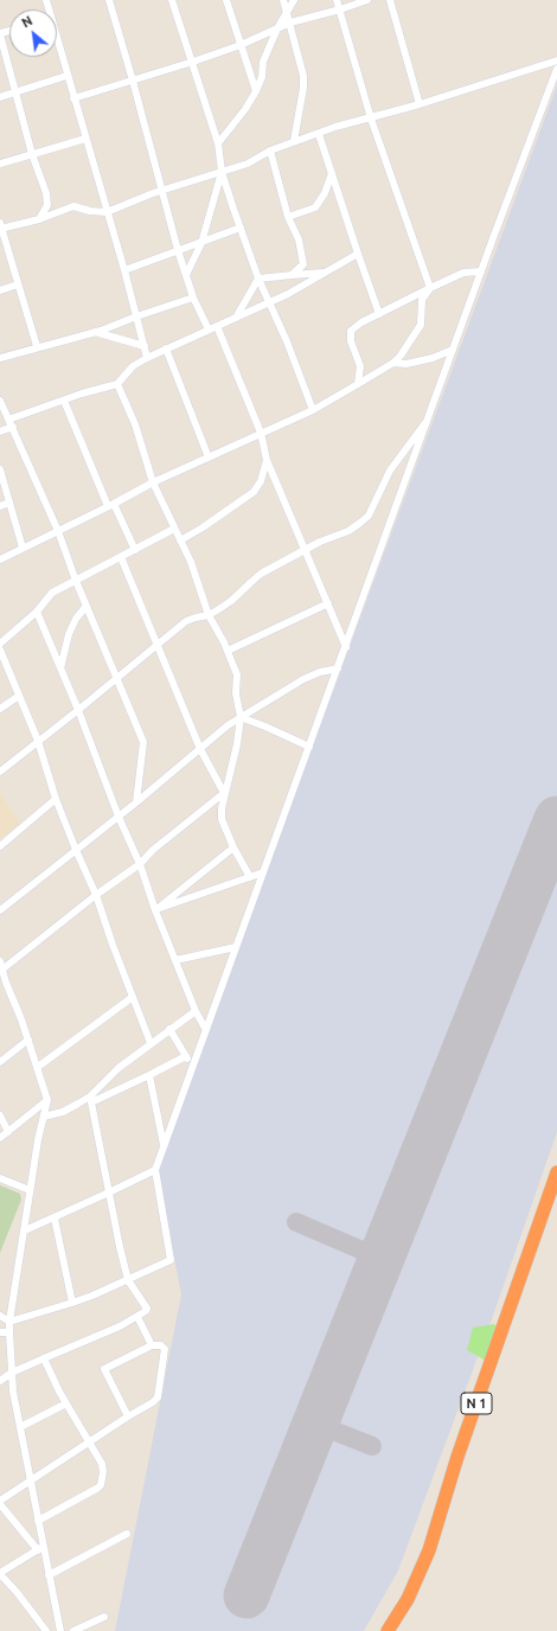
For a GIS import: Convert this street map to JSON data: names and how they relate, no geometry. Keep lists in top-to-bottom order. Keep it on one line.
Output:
{"streets":{"highway":["N 1"]},"north":"top left"}
